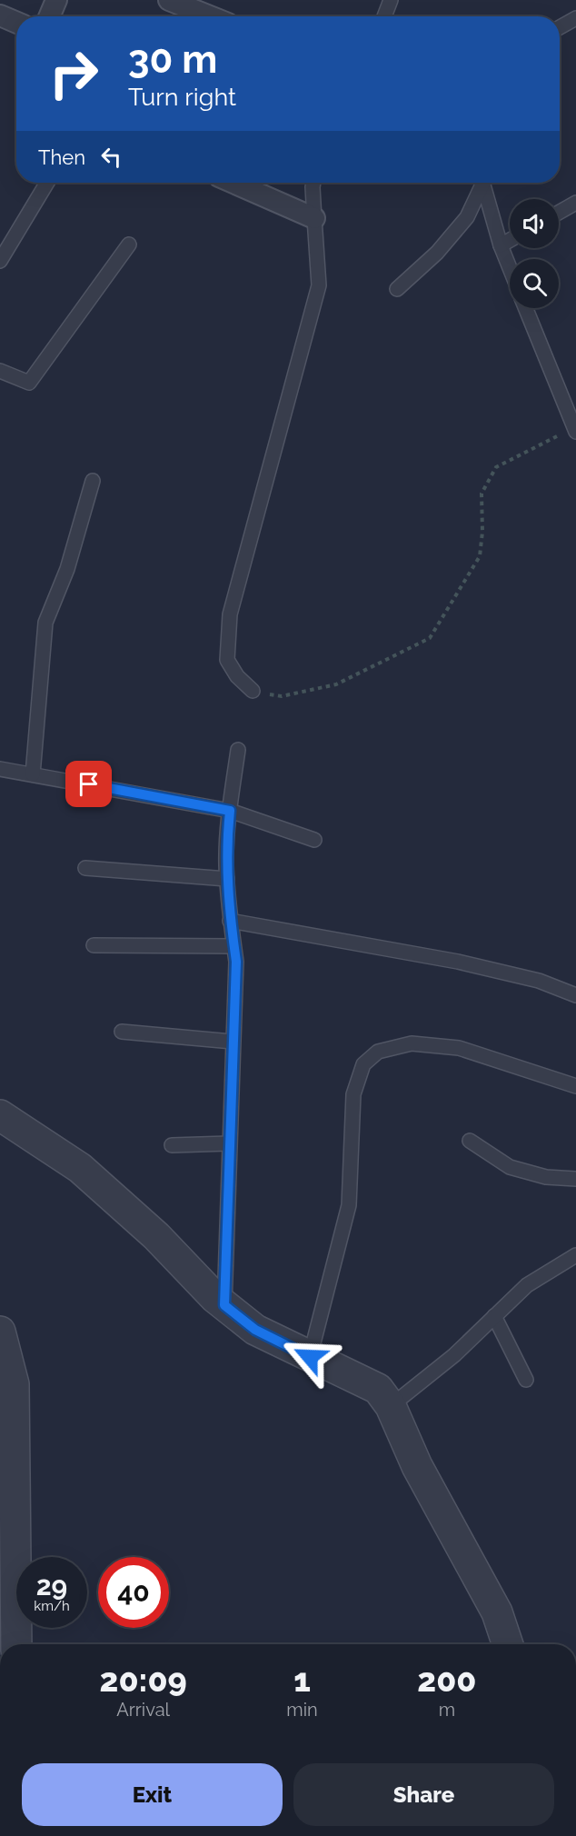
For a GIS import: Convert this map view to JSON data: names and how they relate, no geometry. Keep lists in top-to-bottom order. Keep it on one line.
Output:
{"page":{"turn":["30 m","Turn right"],"then":"Then","speed":"29 km/h","limit":"40","eta":["20:09","Arrival","1","min","200","m"],"buttons":["Exit","Share"]}}
